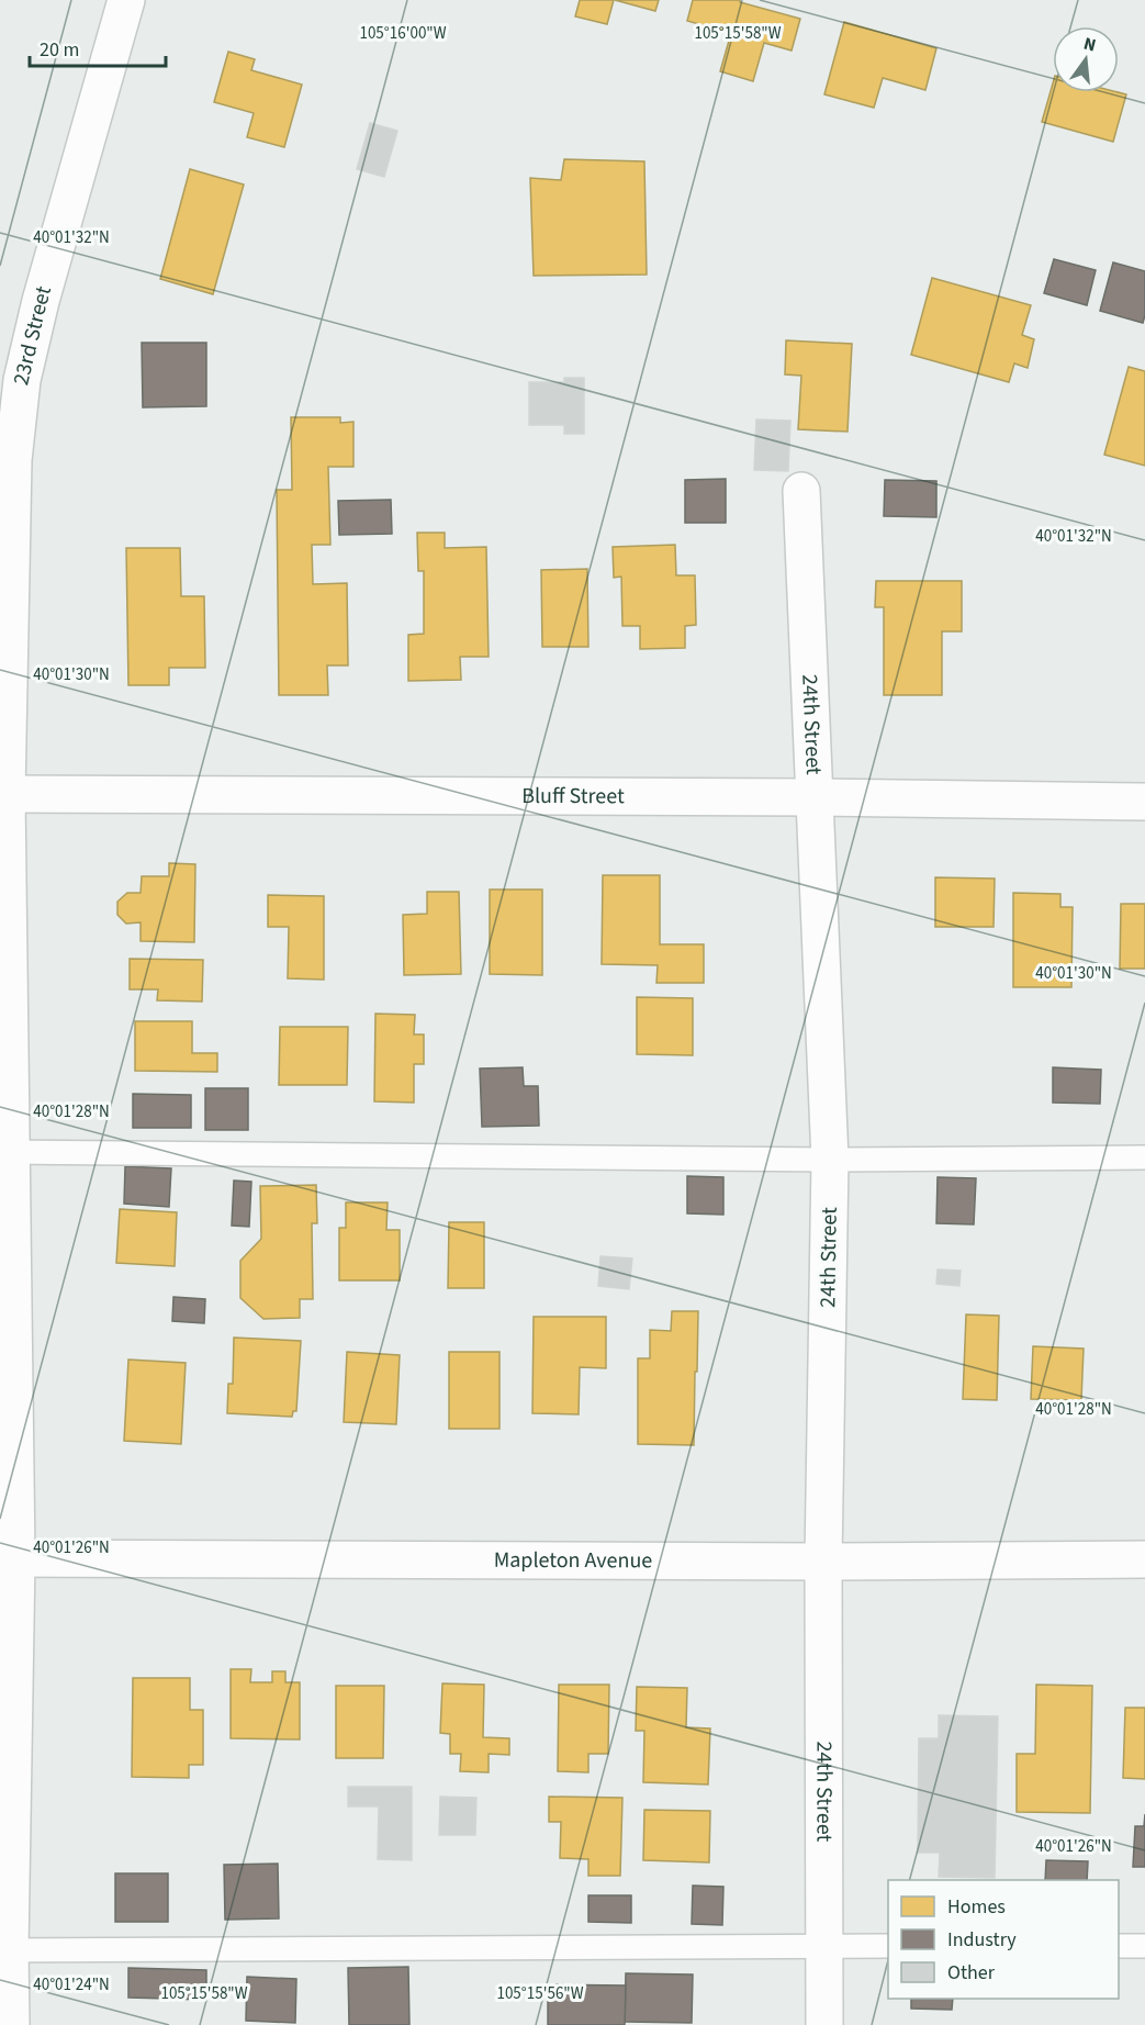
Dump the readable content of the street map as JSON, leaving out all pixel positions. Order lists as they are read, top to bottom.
{
  "streets": {
    "street": [
      "23rd Street",
      "24th Street",
      "Bluff Street",
      "Mapleton Avenue"
    ]
  },
  "crossings": [
    ["23rd Street", "Bluff Street"],
    ["23rd Street", "Mapleton Avenue"],
    ["24th Street", "Bluff Street"],
    ["24th Street", "Mapleton Avenue"]
  ],
  "legend": ["Homes", "Industry", "Other"],
  "scale_bar": "20 m",
  "north": "top",
  "coordinates": [
    "105°16'00\"W",
    "105°15'58\"W",
    "40°01'32\"N",
    "40°01'30\"N",
    "40°01'28\"N",
    "40°01'26\"N",
    "40°01'24\"N",
    "105°15'56\"W"
  ]
}
